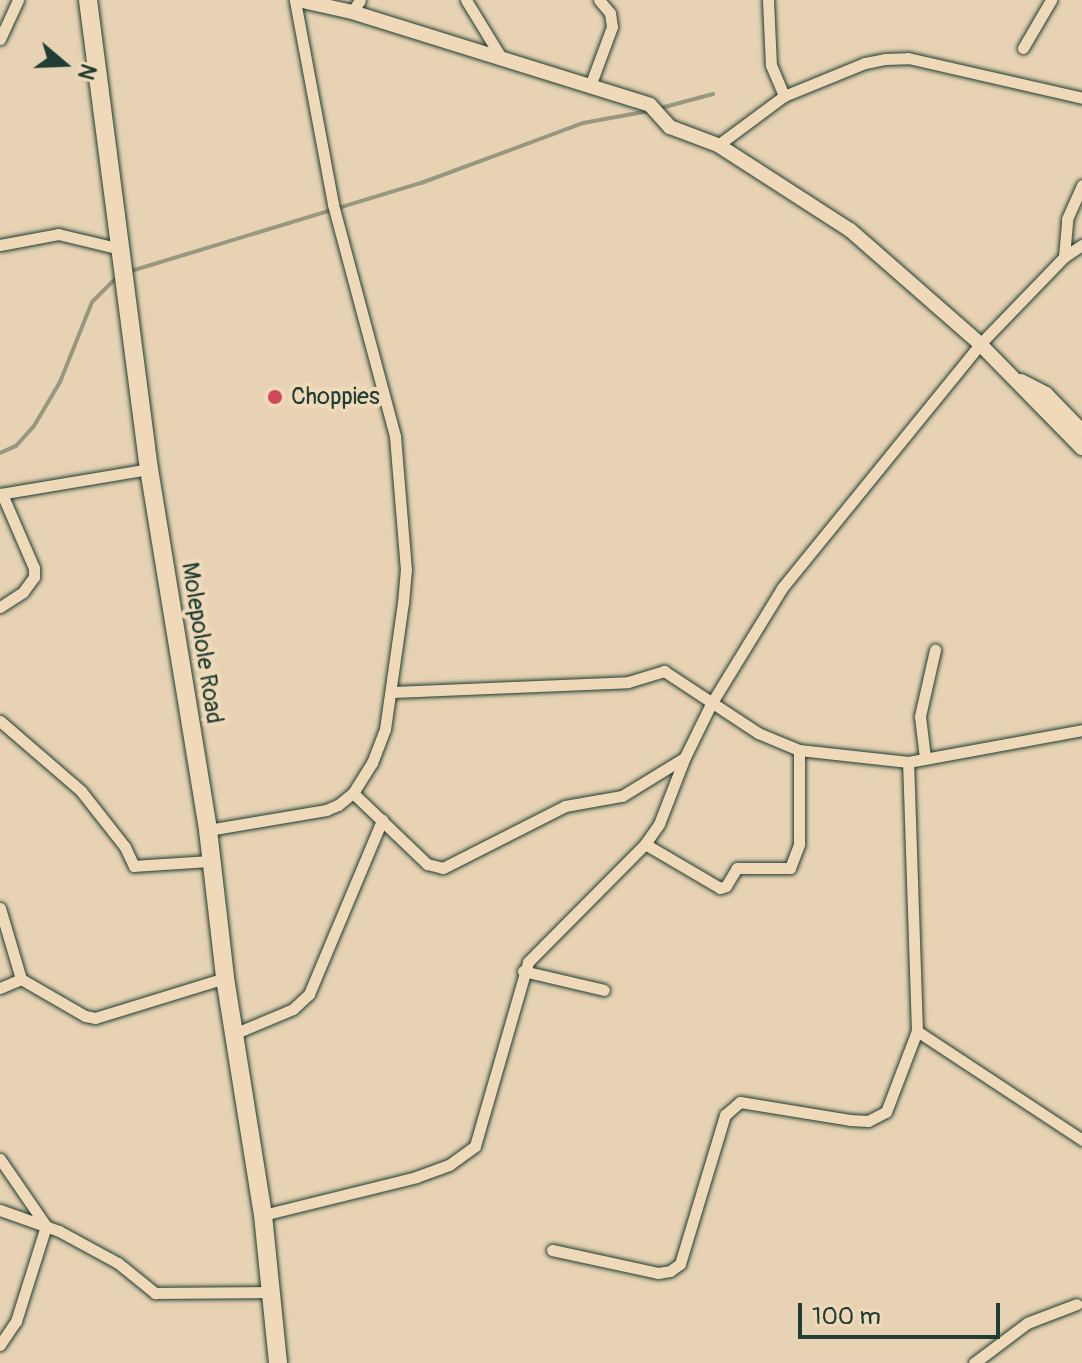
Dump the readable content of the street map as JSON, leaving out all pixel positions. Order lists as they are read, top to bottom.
{
  "streets": {
    "main road": ["Molepolole Road"]
  },
  "places": ["Choppies"],
  "scale_bar": "100 m",
  "north": "right"
}
